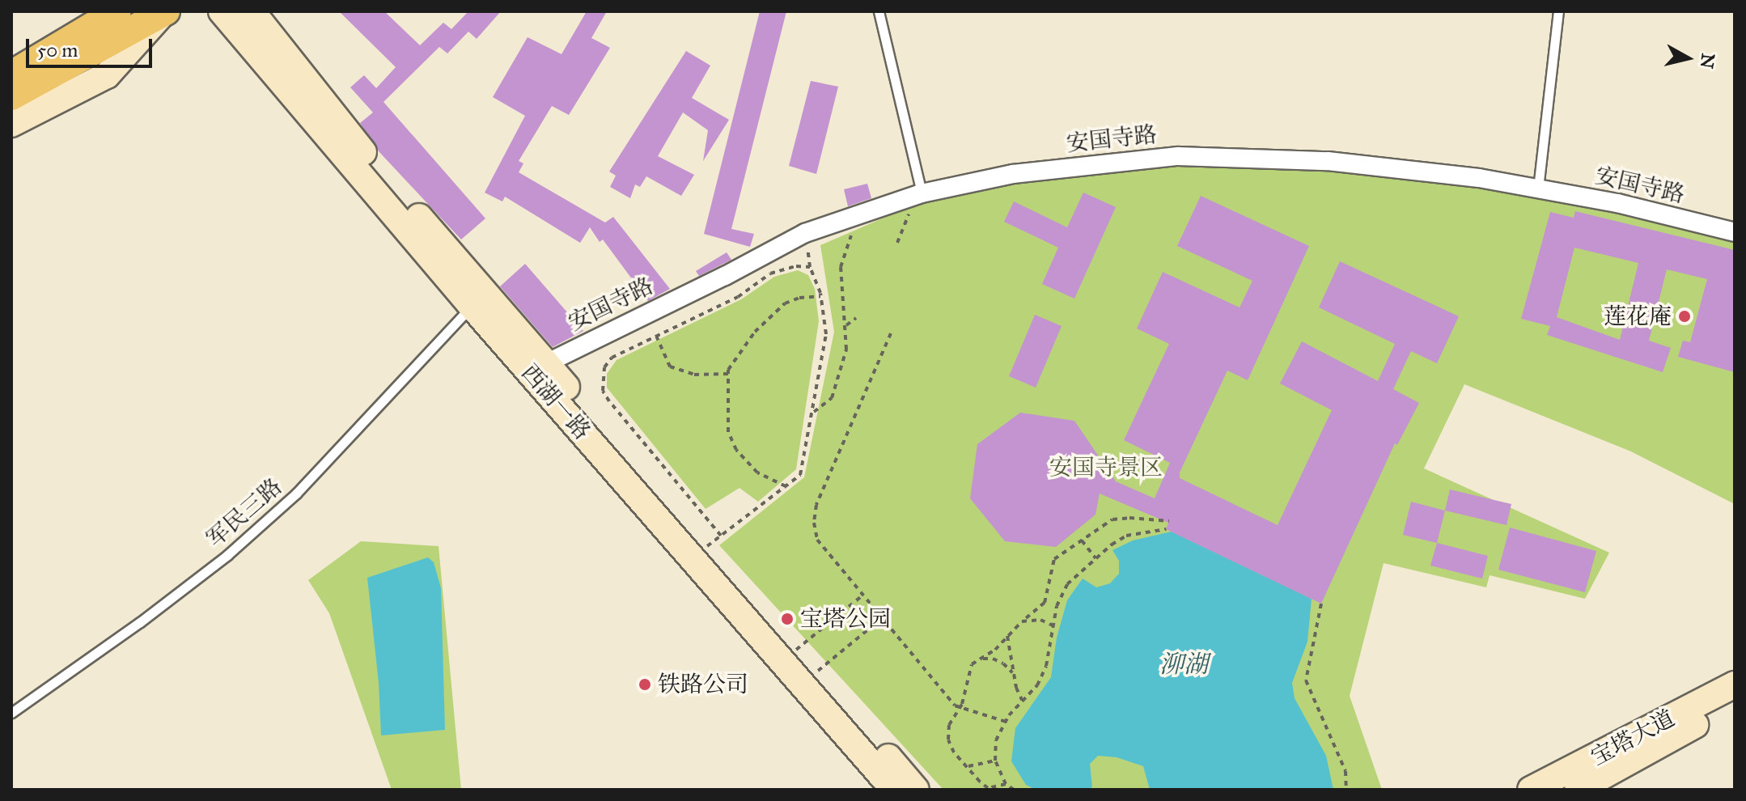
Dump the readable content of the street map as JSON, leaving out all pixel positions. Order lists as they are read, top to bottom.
{
  "streets": {
    "main road": ["西湖一路", "宝塔大道"],
    "street": ["安国寺路"],
    "lane": ["军民三路"]
  },
  "crossings": [
    ["安国寺路", "西湖一路"],
    ["西湖一路", "军民三路"]
  ],
  "water": ["泖湖"],
  "parks": ["安国寺景区"],
  "places": ["莲花庵", "宝塔公园", "铁路公司"],
  "scale_bar": "50 m",
  "north": "right"
}
